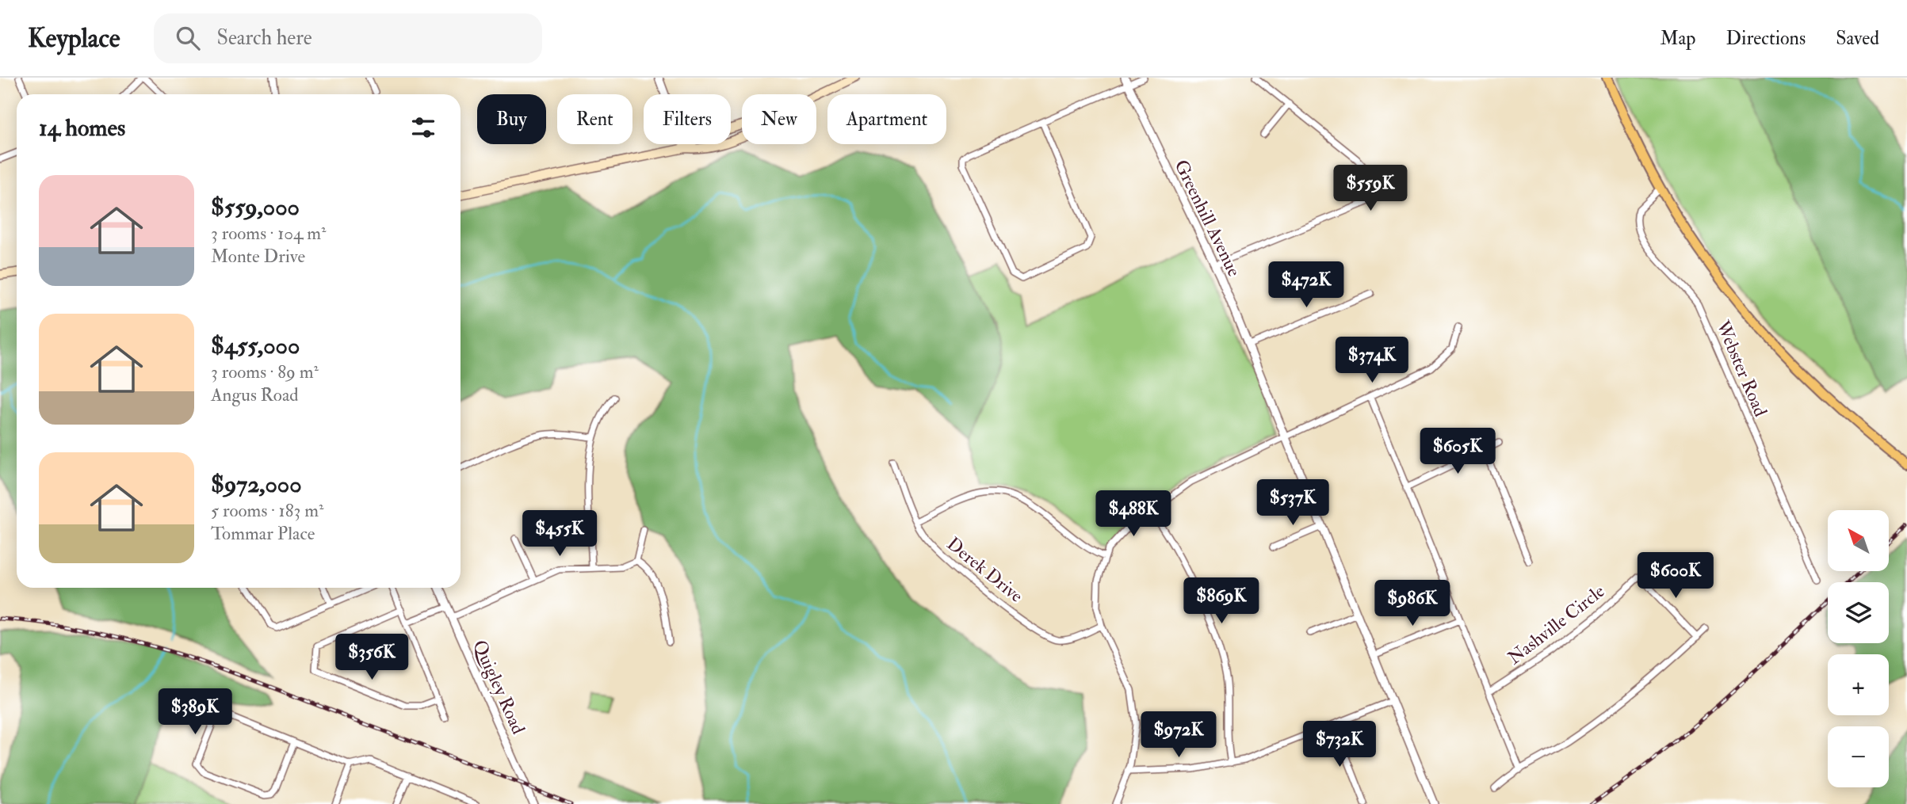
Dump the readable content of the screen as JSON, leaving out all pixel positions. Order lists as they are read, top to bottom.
{
  "streets": {
    "street": [
      "Greenhill Avenue",
      "Webster Road",
      "Derek Drive",
      "Nashville Circle",
      "Quigley Road"
    ]
  },
  "north": "top left",
  "page": {
    "header": "Keyplace",
    "search": "Search here",
    "nav": ["Map", "Directions", "Saved"],
    "chip": [
      "Buy",
      "Rent",
      "Filters",
      "New",
      "Apartment"
    ],
    "heading": "14 homes",
    "list": [
      {
        "name": "$559,000",
        "note": "3 rooms · 104 m² · Monte Drive"
      },
      {
        "name": "$455,000",
        "note": "3 rooms · 89 m² · Angus Road"
      },
      {
        "name": "$972,000",
        "note": "5 rooms · 183 m² · Tommar Place"
      }
    ],
    "price": [
      "$559K",
      "$472K",
      "$374K",
      "$605K",
      "$537K",
      "$488K",
      "$455K",
      "$600K",
      "$869K",
      "$986K",
      "$356K",
      "$389K",
      "$972K",
      "$732K"
    ],
    "map_buttons": ["+", "−"]
  }
}
